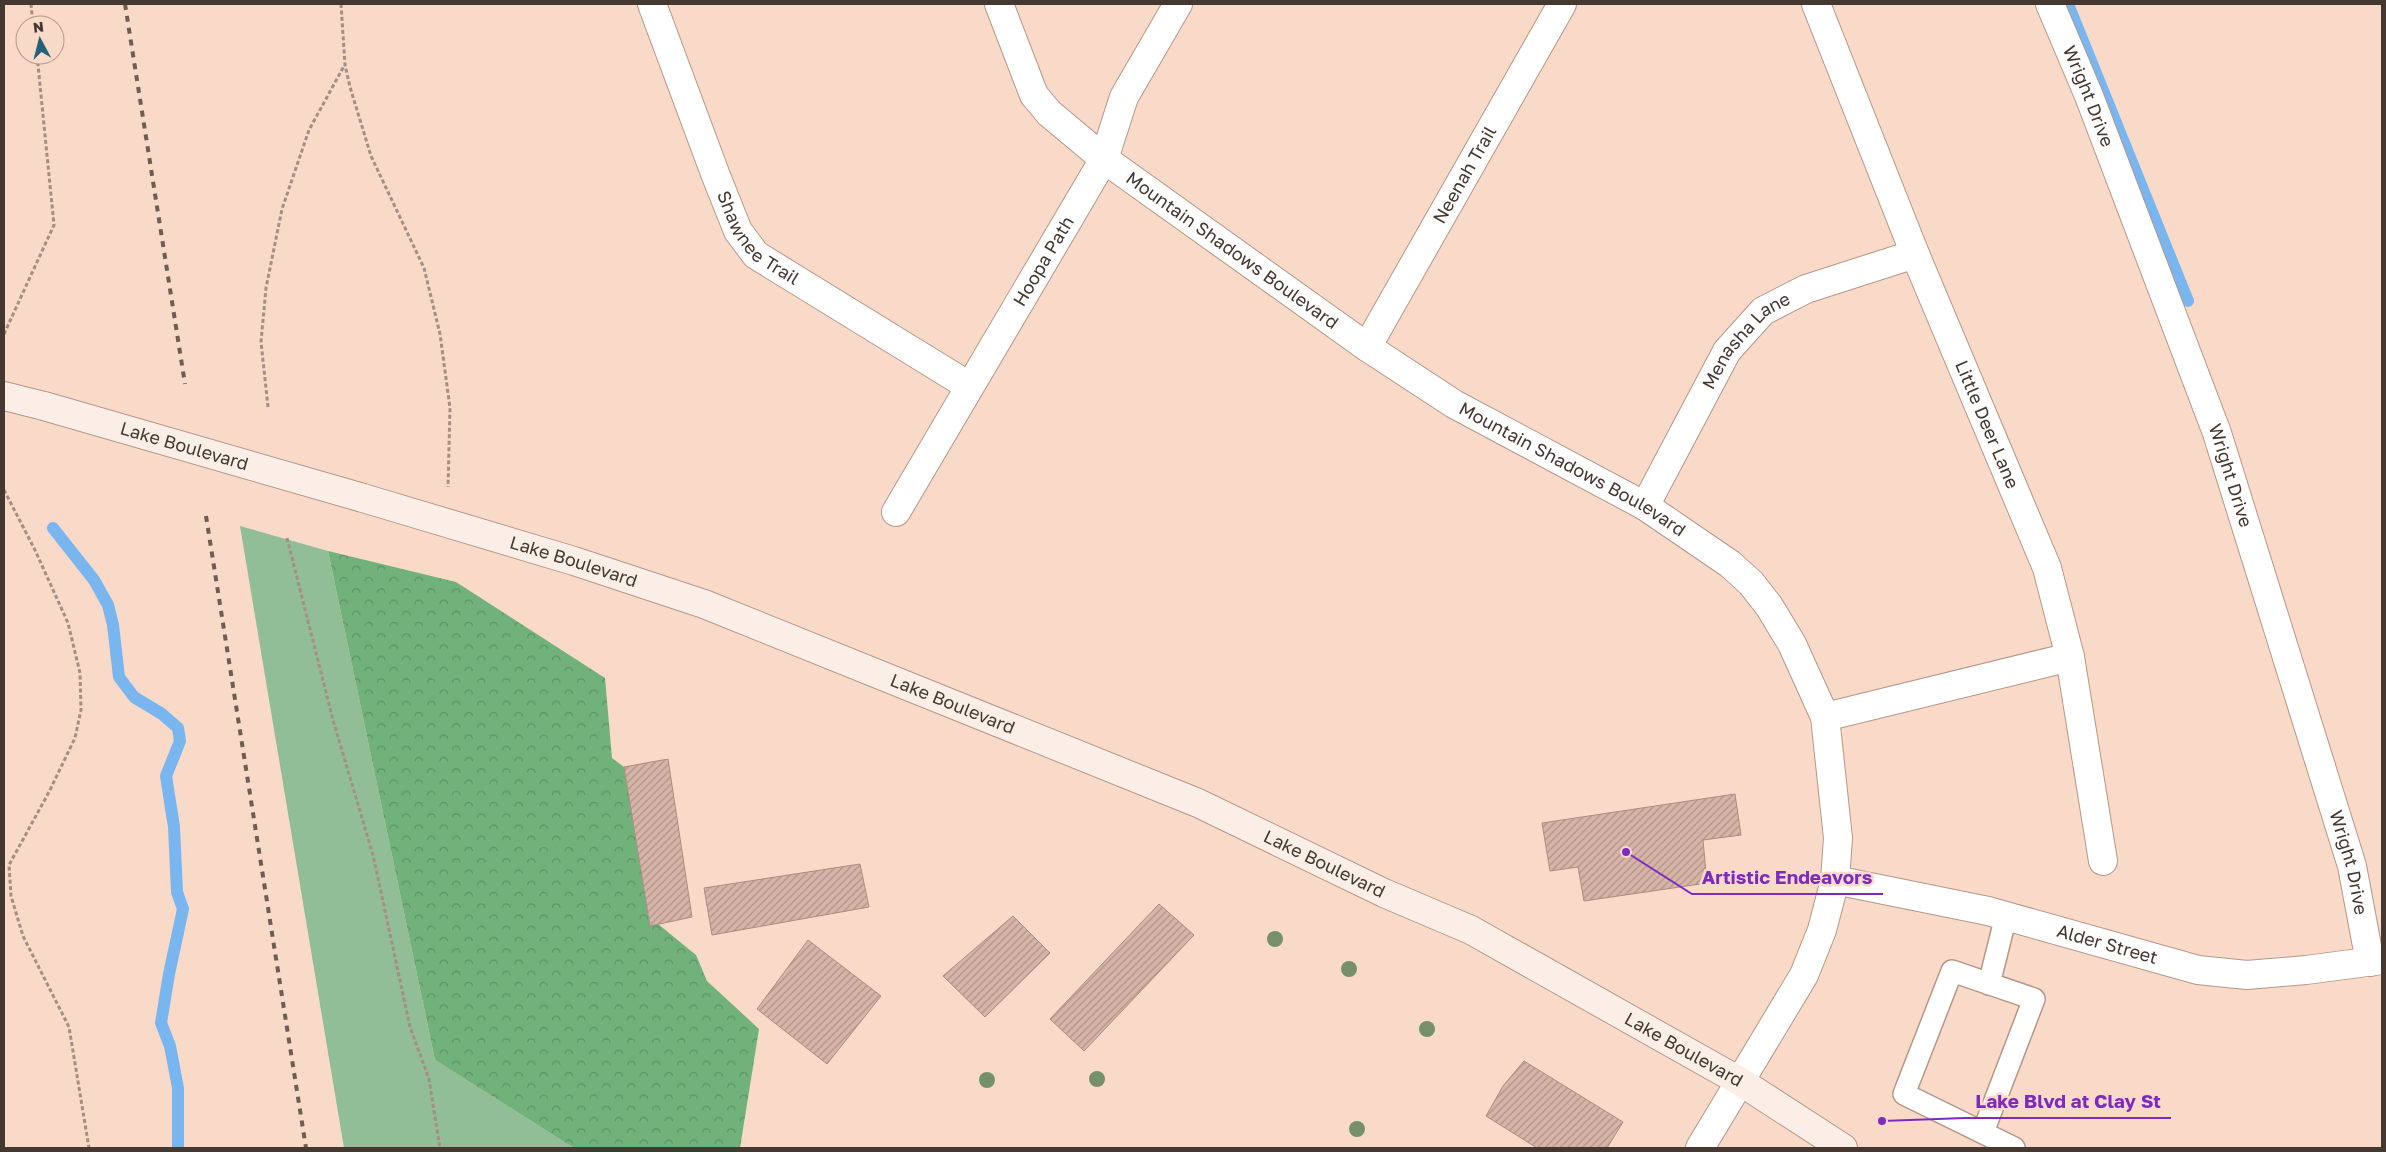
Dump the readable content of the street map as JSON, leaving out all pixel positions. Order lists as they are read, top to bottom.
{
  "streets": {
    "main road": ["Lake Boulevard"],
    "street": [
      "Wright Drive",
      "Neenah Trail",
      "Shawnee Trail",
      "Mountain Shadows Boulevard",
      "Hoopa Path",
      "Menasha Lane",
      "Little Deer Lane",
      "Alder Street"
    ]
  },
  "crossings": [
    ["Wright Drive", "Alder Street"],
    ["Neenah Trail", "Mountain Shadows Boulevard"],
    ["Shawnee Trail", "Hoopa Path"],
    ["Mountain Shadows Boulevard", "Hoopa Path"],
    ["Mountain Shadows Boulevard", "Menasha Lane"],
    ["Mountain Shadows Boulevard", "Lake Boulevard"],
    ["Mountain Shadows Boulevard", "Alder Street"],
    ["Menasha Lane", "Little Deer Lane"]
  ],
  "places": ["Artistic Endeavors", "Lake Blvd at Clay St"],
  "north": "top"
}
